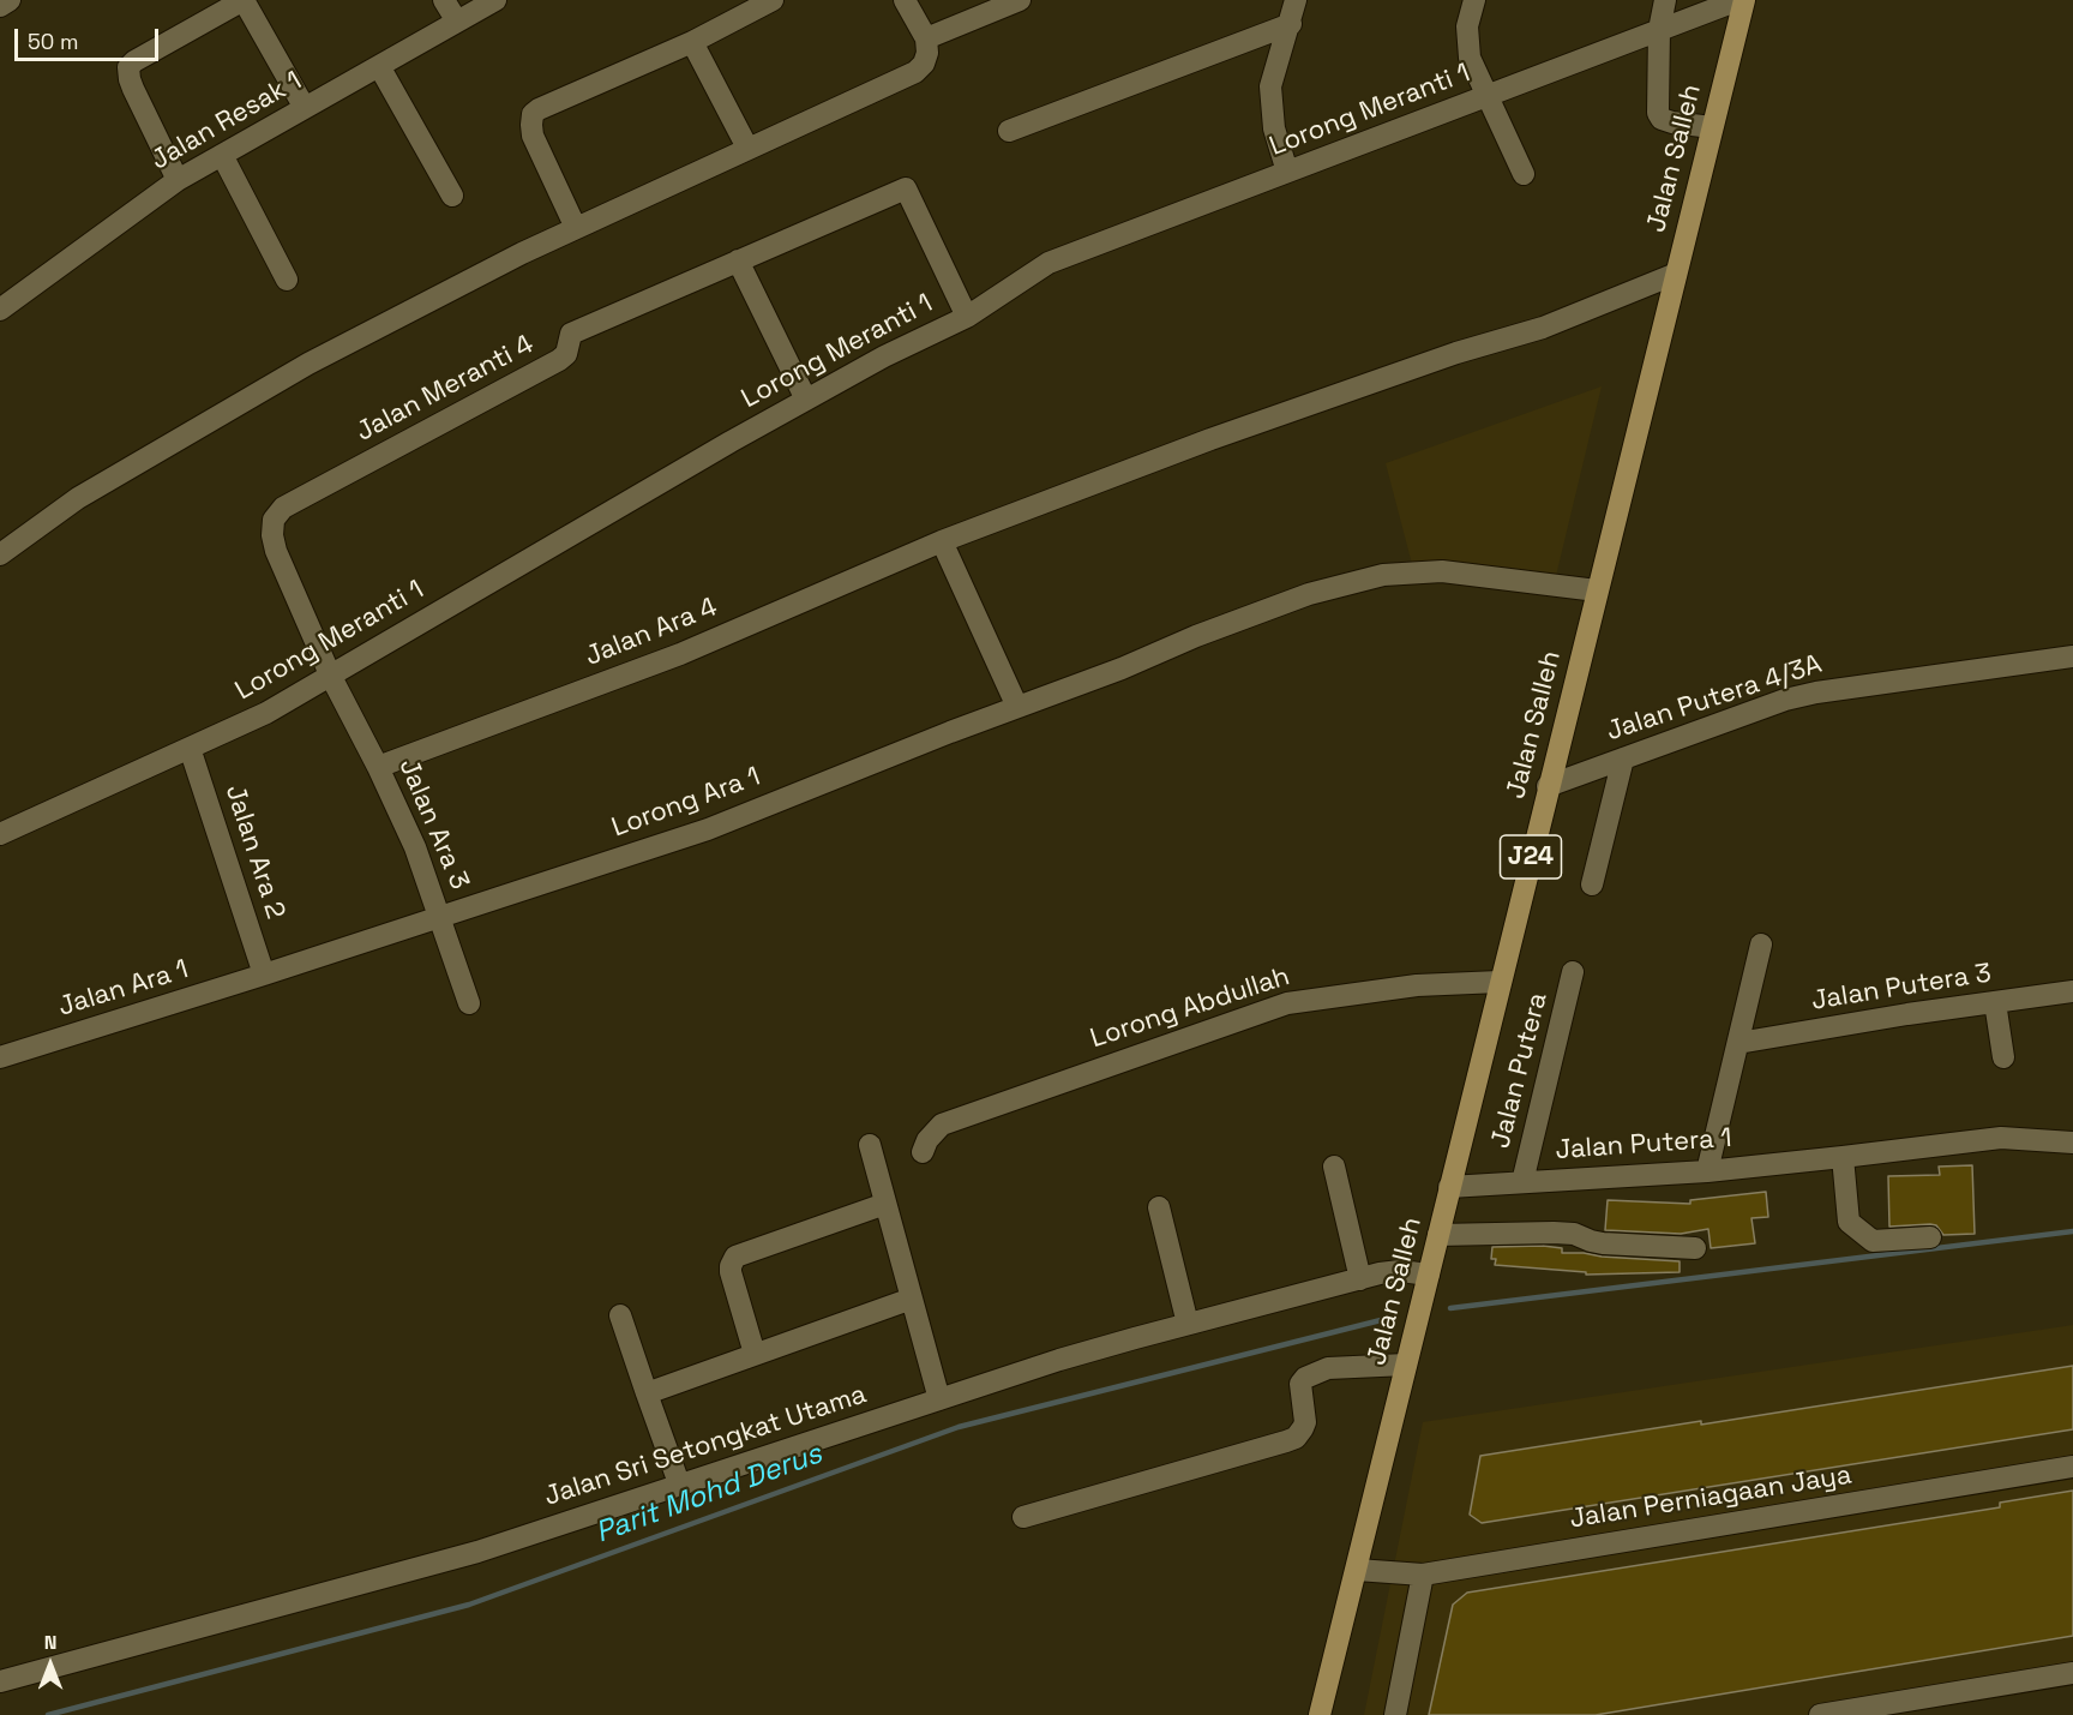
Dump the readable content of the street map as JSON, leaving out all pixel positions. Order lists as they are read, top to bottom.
{
  "streets": {
    "main road": ["Jalan Salleh", "J24"],
    "street": [
      "Lorong Meranti 1",
      "Jalan Resak 1",
      "Jalan Meranti 4",
      "Jalan Ara 4",
      "Jalan Putera 4/3A",
      "Lorong Ara 1",
      "Jalan Ara 3",
      "Jalan Ara 2",
      "Jalan Putera 3",
      "Jalan Ara 1",
      "Lorong Abdullah",
      "Jalan Putera",
      "Jalan Putera 1",
      "Jalan Sri Setongkat Utama",
      "Jalan Perniagaan Jaya"
    ]
  },
  "crossings": [
    ["Lorong Meranti 1", "Jalan Meranti 4"],
    ["Lorong Meranti 1", "Jalan Ara 3"],
    ["Lorong Meranti 1", "Jalan Ara 2"],
    ["Jalan Salleh", "Jalan Ara 4"],
    ["Jalan Salleh", "Jalan Putera 4/3A"],
    ["Jalan Salleh", "Lorong Ara 1"],
    ["Jalan Salleh", "Lorong Abdullah"],
    ["Jalan Salleh", "Jalan Putera 1"],
    ["Jalan Salleh", "Jalan Sri Setongkat Utama"],
    ["Jalan Salleh", "Jalan Perniagaan Jaya"],
    ["Jalan Meranti 4", "Jalan Ara 3"],
    ["Jalan Ara 4", "Jalan Ara 3"],
    ["Lorong Ara 1", "Jalan Ara 3"],
    ["Lorong Ara 1", "Jalan Ara 2"],
    ["Lorong Ara 1", "Jalan Ara 1"],
    ["Jalan Ara 2", "Jalan Ara 1"],
    ["Jalan Putera", "Jalan Putera 1"]
  ],
  "water": ["Parit Mohd Derus"],
  "scale_bar": "50 m",
  "north": "top"
}
